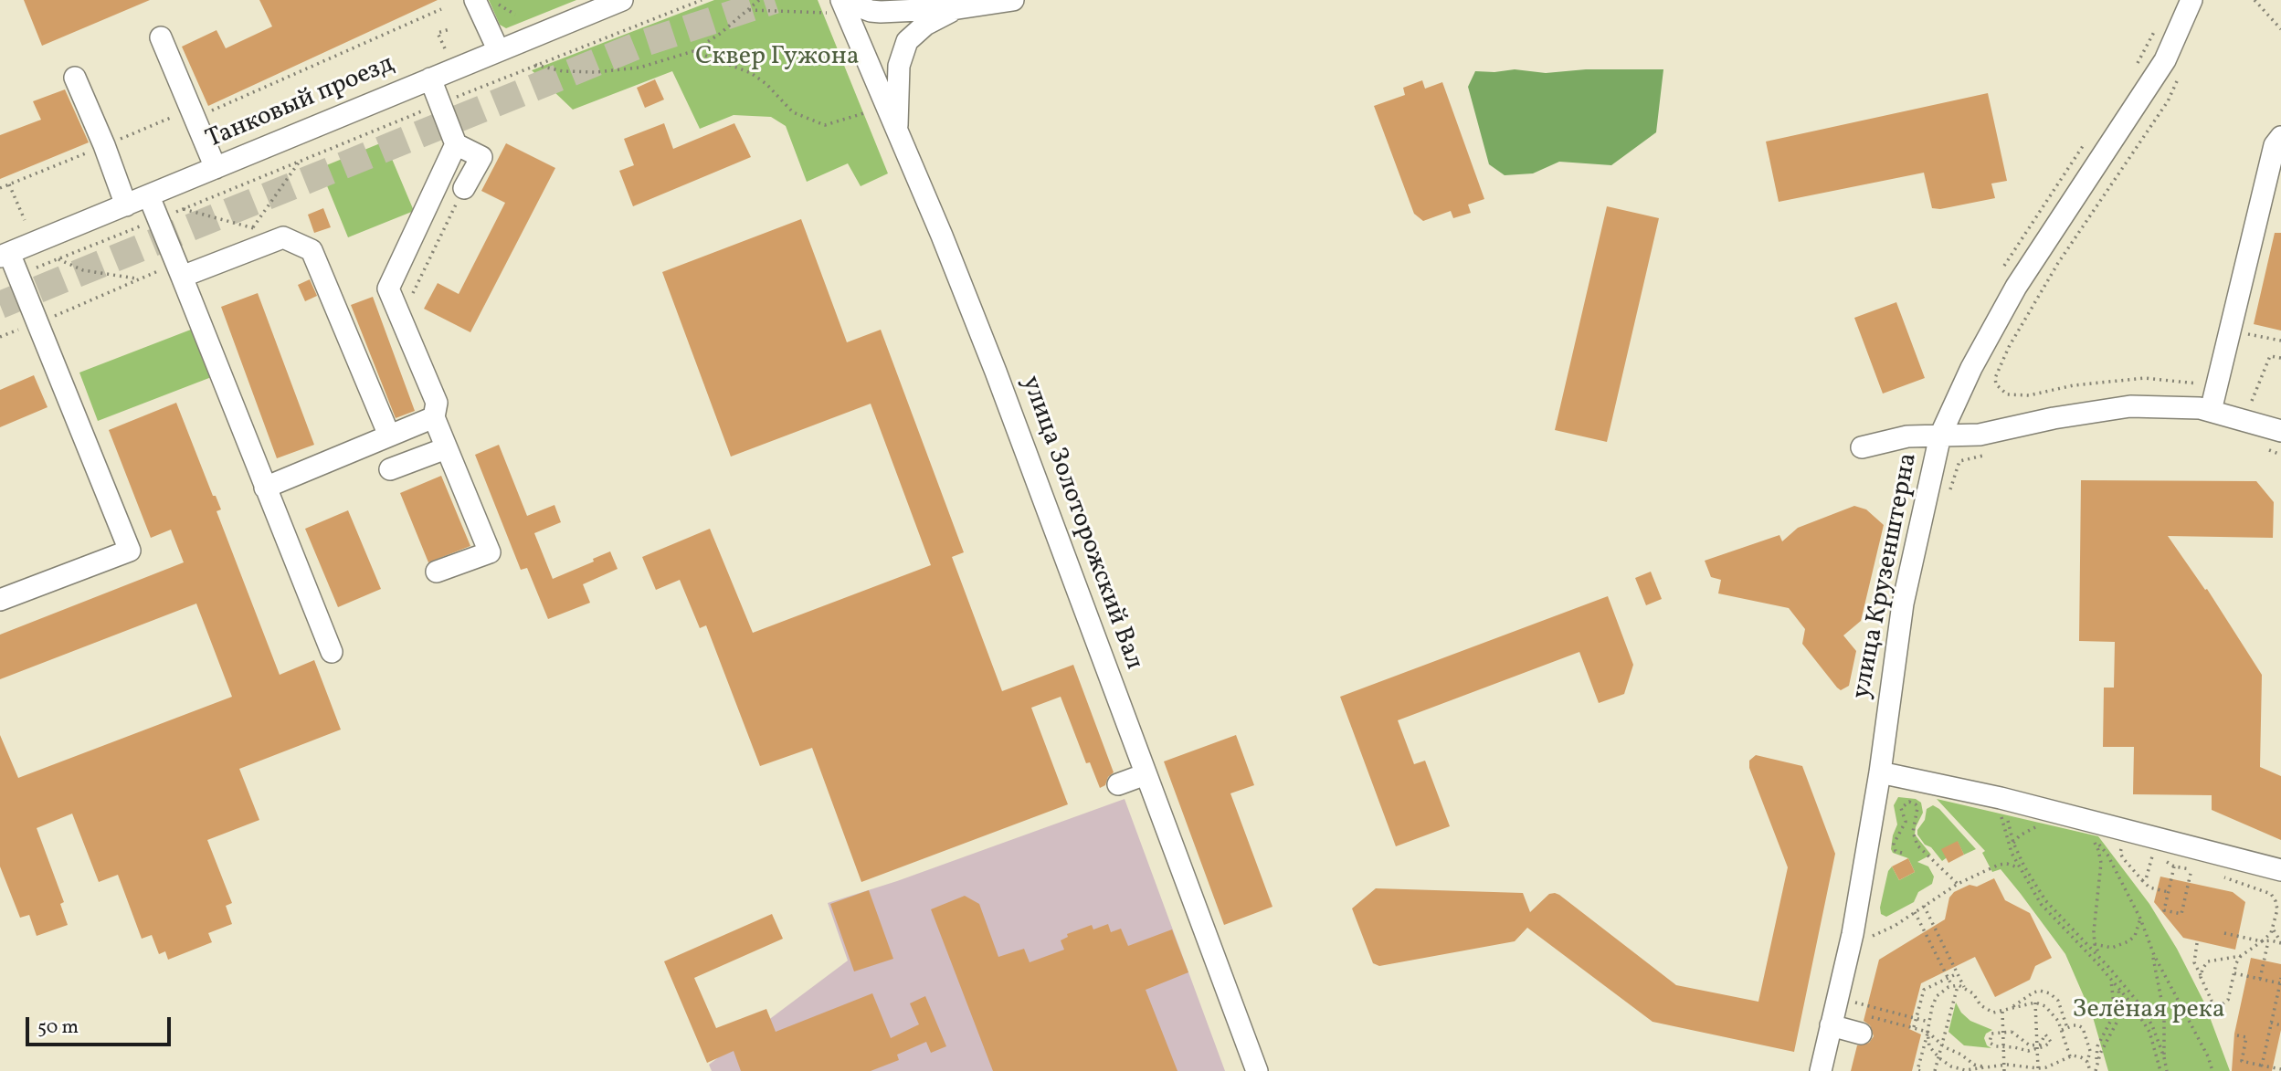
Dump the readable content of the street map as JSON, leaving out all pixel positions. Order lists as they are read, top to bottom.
{
  "streets": {
    "street": ["Танковый проезд", "улица Золоторожский Вал", "улица Крузенштерна"]
  },
  "parks": ["Сквер Гужона", "Зелёная река"],
  "scale_bar": "50 m"
}
